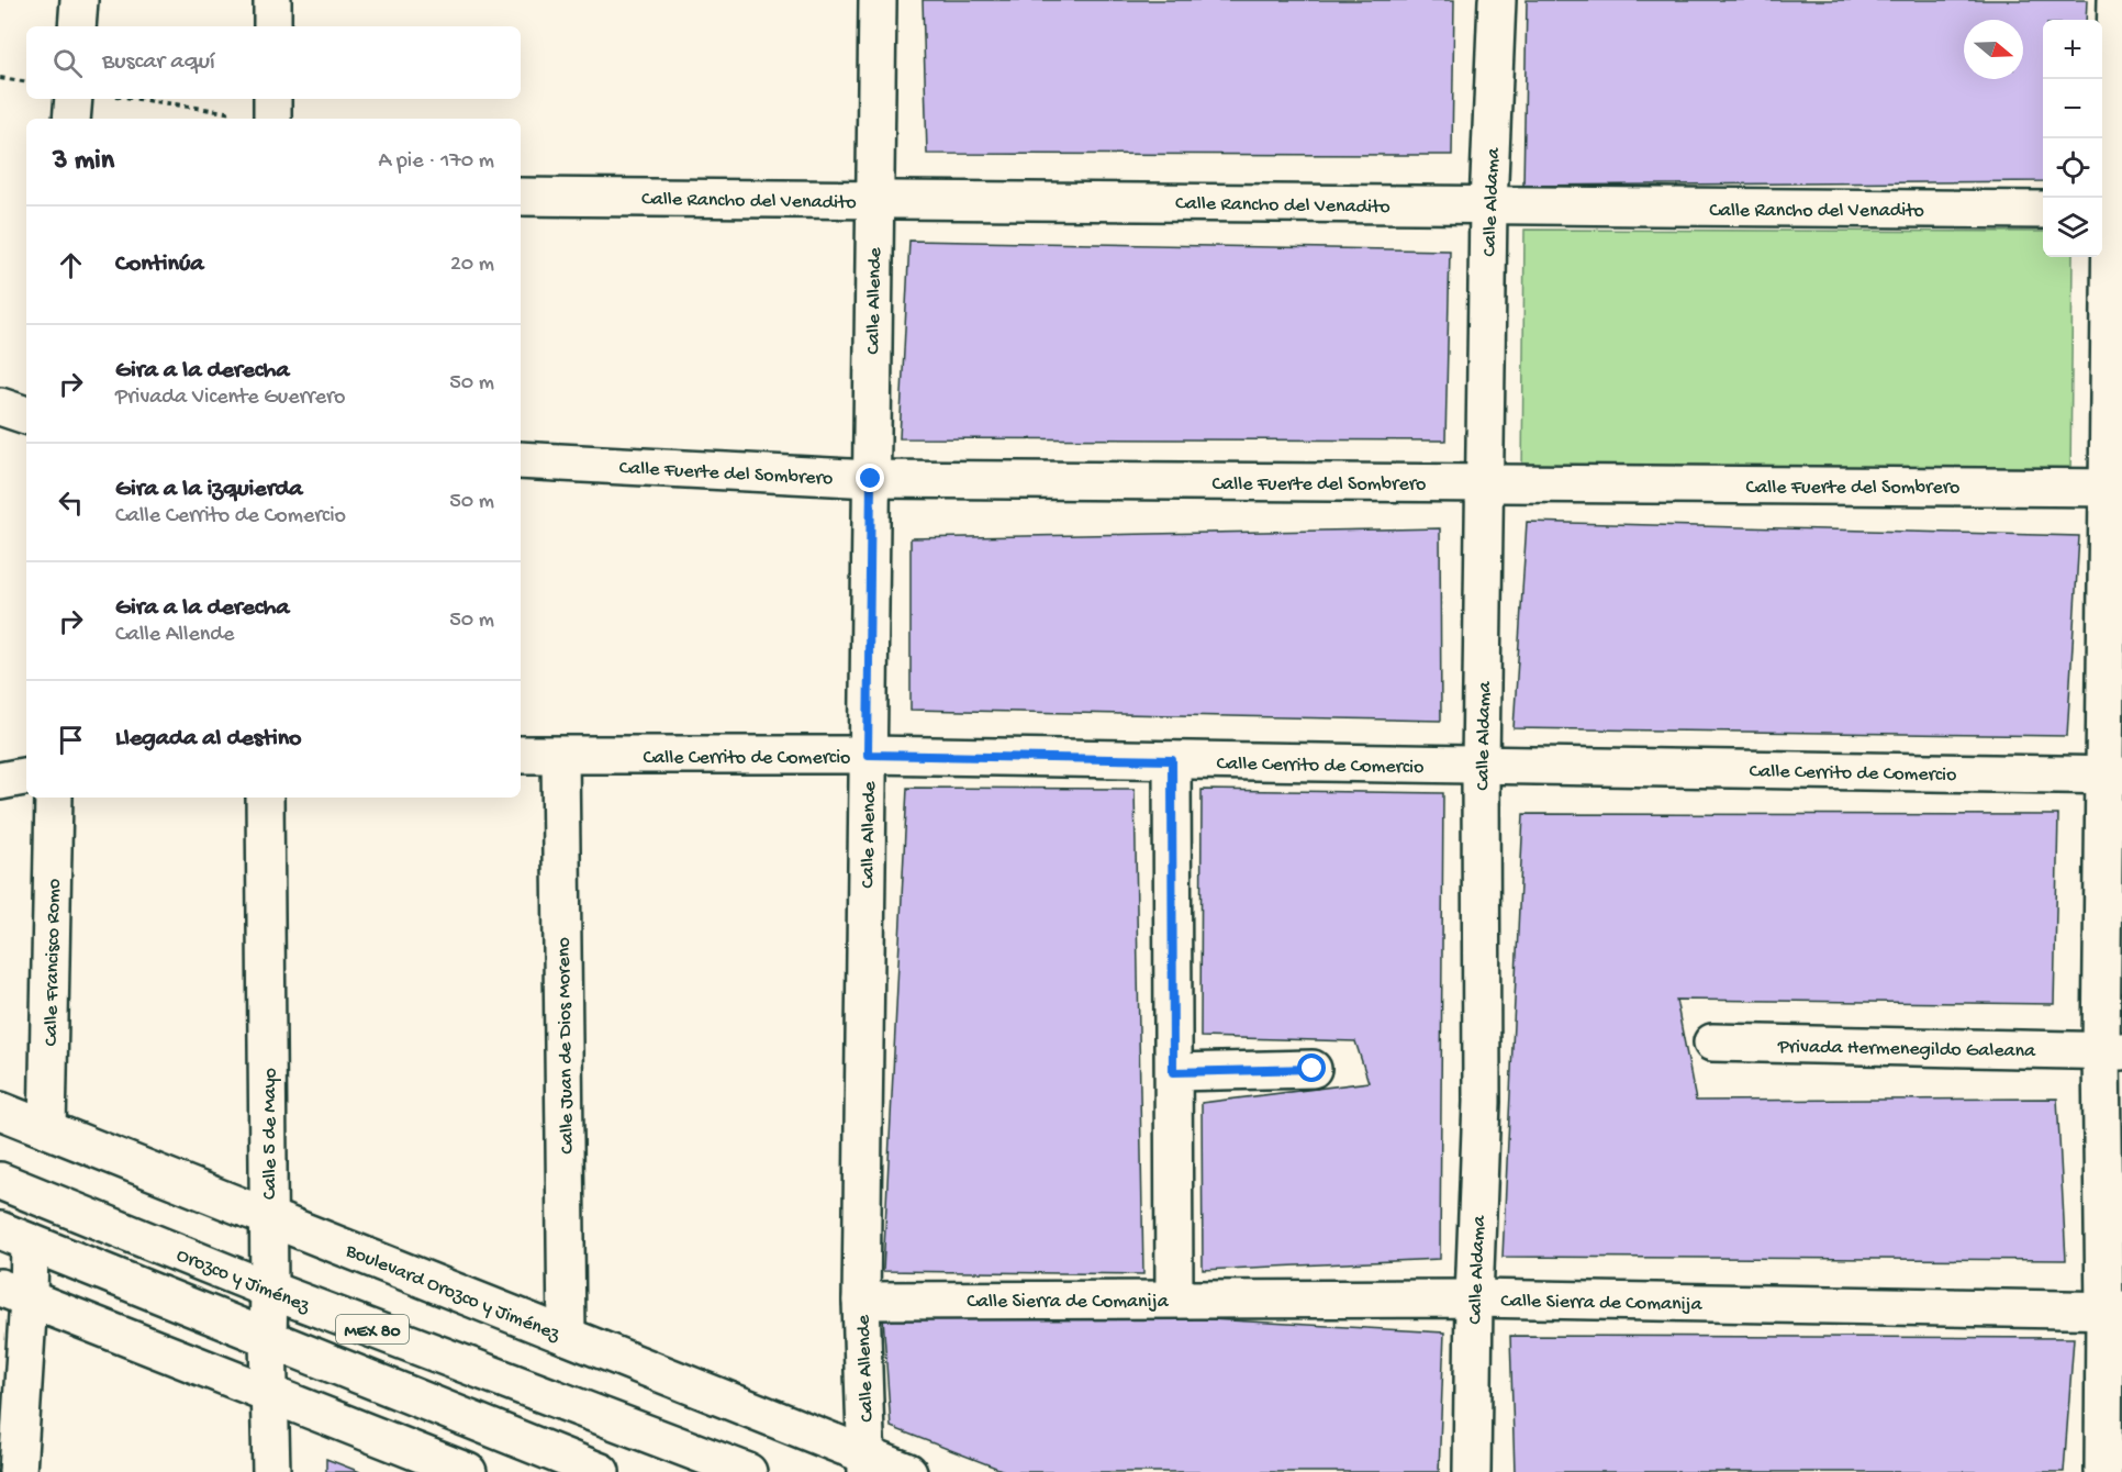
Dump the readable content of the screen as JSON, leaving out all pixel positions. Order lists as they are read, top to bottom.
{
  "streets": {
    "main road": [
      "Calle Rancho del Venadito",
      "Calle Aldama",
      "Calle Allende",
      "Calle Fuerte del Sombrero",
      "Calle Cerrito de Comercio",
      "Calle Francisco Romo",
      "Calle Juan de Dios Moreno",
      "Privada Hermenegildo Galeana",
      "Calle 5 de Mayo",
      "Orozco y Jiménez",
      "Boulevard Orozco y Jiménez",
      "Calle Sierra de Comanija",
      "MEX 80"
    ]
  },
  "crossings": [
    ["Calle Rancho del Venadito", "Calle Aldama"],
    ["Calle Rancho del Venadito", "Calle Allende"],
    ["Calle Aldama", "Calle Fuerte del Sombrero"],
    ["Calle Aldama", "Calle Cerrito de Comercio"],
    ["Calle Aldama", "Calle Sierra de Comanija"],
    ["Calle Allende", "Calle Fuerte del Sombrero"],
    ["Calle Allende", "Calle Cerrito de Comercio"],
    ["Calle Allende", "Boulevard Orozco y Jiménez"],
    ["Calle Allende", "Calle Sierra de Comanija"],
    ["Calle Cerrito de Comercio", "Calle Juan de Dios Moreno"],
    ["Calle Francisco Romo", "Boulevard Orozco y Jiménez"],
    ["Calle Juan de Dios Moreno", "Boulevard Orozco y Jiménez"],
    ["Calle 5 de Mayo", "Orozco y Jiménez"],
    ["Calle 5 de Mayo", "Boulevard Orozco y Jiménez"],
    ["Calle 5 de Mayo", "MEX 80"]
  ],
  "north": "right",
  "page": {
    "map_buttons": ["+", "−"],
    "search": "Buscar aquí",
    "heading": ["3 min", "A pie · 170 m"],
    "list": [
      ["Continúa", "20 m"],
      ["Gira a la derecha", "Privada Vicente Guerrero", "50 m"],
      ["Gira a la izquierda", "Calle Cerrito de Comercio", "50 m"],
      ["Gira a la derecha", "Calle Allende", "50 m"],
      "Llegada al destino"
    ]
  }
}
